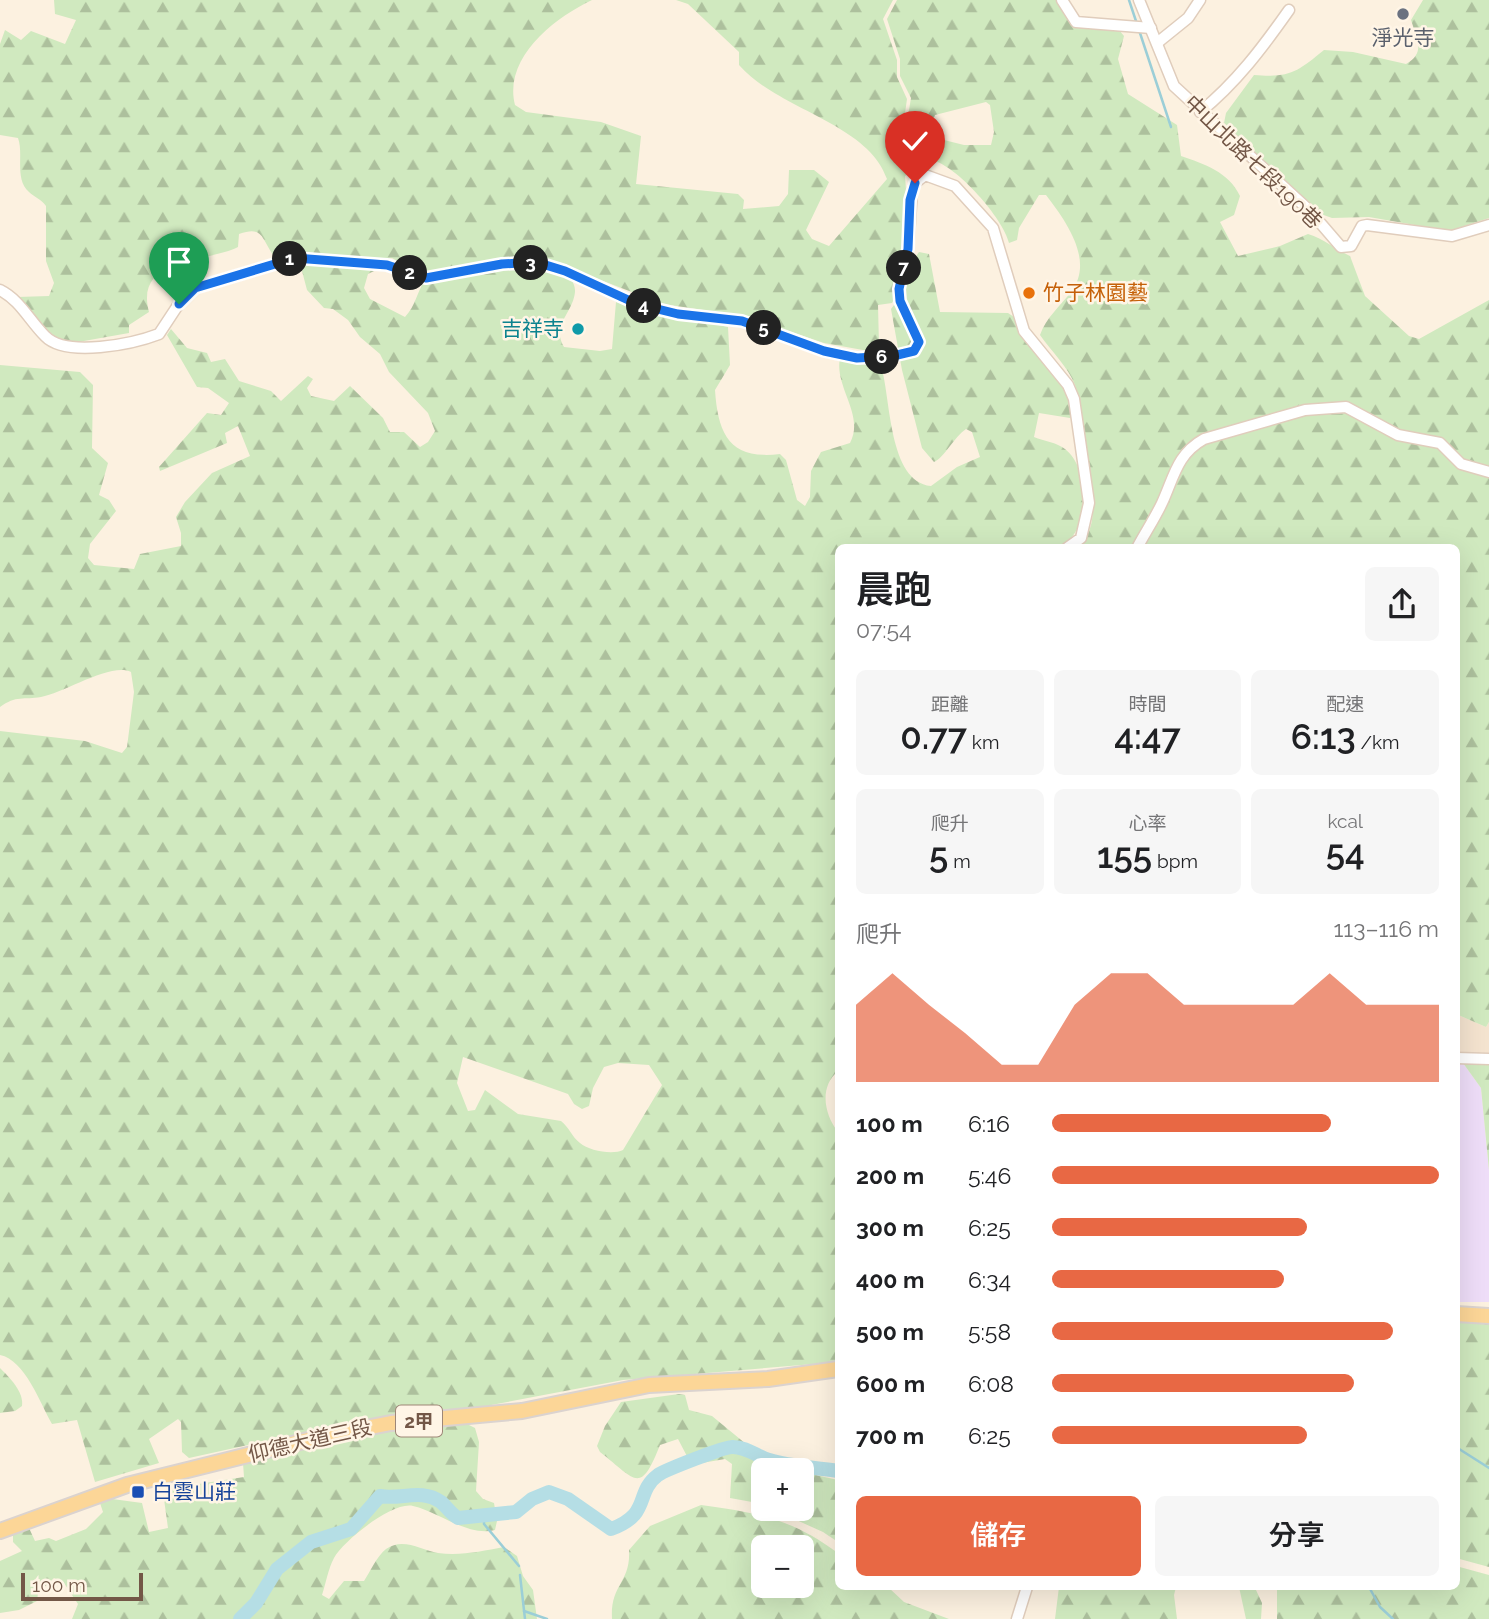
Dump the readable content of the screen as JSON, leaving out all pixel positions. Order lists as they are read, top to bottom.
{
  "streets": {
    "main road": ["2甲", "仰德大道三段"],
    "street": ["中山北路七段190巷"]
  },
  "places": {
    "other": ["淨光寺", "竹子林園藝", "吉祥寺"],
    "transit": ["白雲山莊"]
  },
  "scale_bar": "100 m",
  "page": {
    "pins": [
      "1",
      "3",
      "7",
      "2",
      "4",
      "5",
      "6"
    ],
    "heading": ["晨跑", "07:54"],
    "stats": [
      ["距離", "0.77 km"],
      ["時間", "4:47"],
      ["配速", "6:13 /km"],
      ["爬升", "5 m"],
      ["心率", "155 bpm"],
      ["kcal", "54"]
    ],
    "chart": ["爬升", "113–116 m"],
    "list": [
      {
        "name": "100 m",
        "note": "6:16"
      },
      {
        "name": "200 m",
        "note": "5:46"
      },
      {
        "name": "300 m",
        "note": "6:25"
      },
      {
        "name": "400 m",
        "note": "6:34"
      },
      {
        "name": "500 m",
        "note": "5:58"
      },
      {
        "name": "600 m",
        "note": "6:08"
      },
      {
        "name": "700 m",
        "note": "6:25"
      }
    ],
    "map_buttons": ["+", "−"],
    "buttons": ["儲存", "分享"],
    "scale": "100 m"
  }
}
